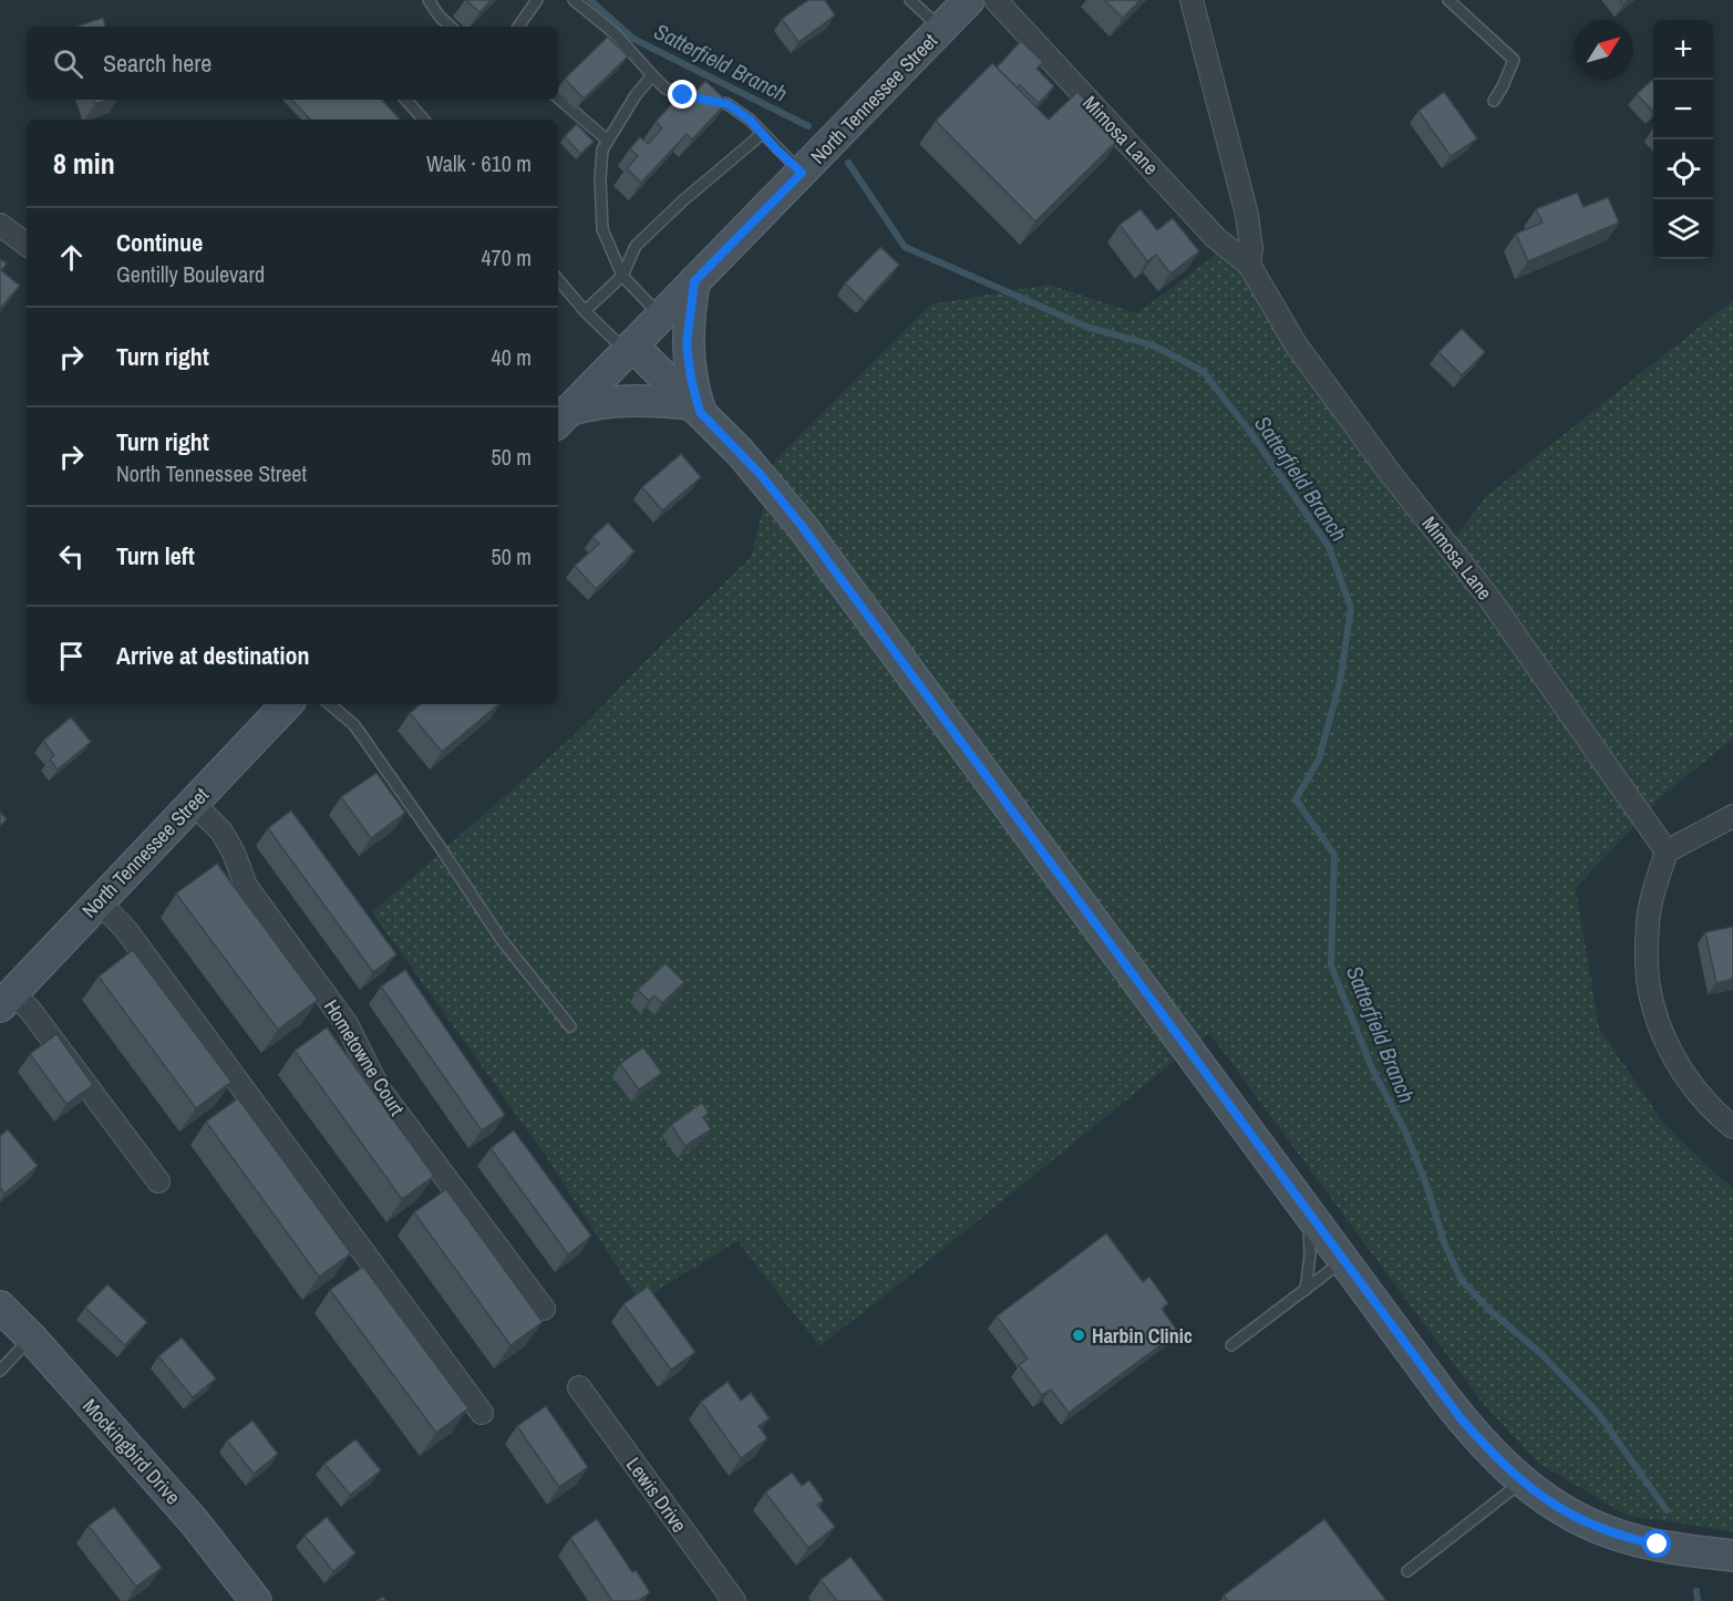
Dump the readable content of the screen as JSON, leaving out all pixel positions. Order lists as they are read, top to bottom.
{
  "streets": {
    "street": [
      "North Tennessee Street",
      "Mimosa Lane",
      "Hometowne Court",
      "Mockingbird Drive",
      "Lewis Drive"
    ]
  },
  "crossings": [
    ["North Tennessee Street", "Hometowne Court"]
  ],
  "water": ["Satterfield Branch"],
  "places": ["Harbin Clinic"],
  "north": "top right",
  "page": {
    "map_buttons": ["+", "−"],
    "search": "Search here",
    "heading": ["8 min", "Walk · 610 m"],
    "list": [
      ["Continue", "Gentilly Boulevard", "470 m"],
      ["Turn right", "40 m"],
      ["Turn right", "North Tennessee Street", "50 m"],
      ["Turn left", "50 m"],
      "Arrive at destination"
    ]
  }
}
